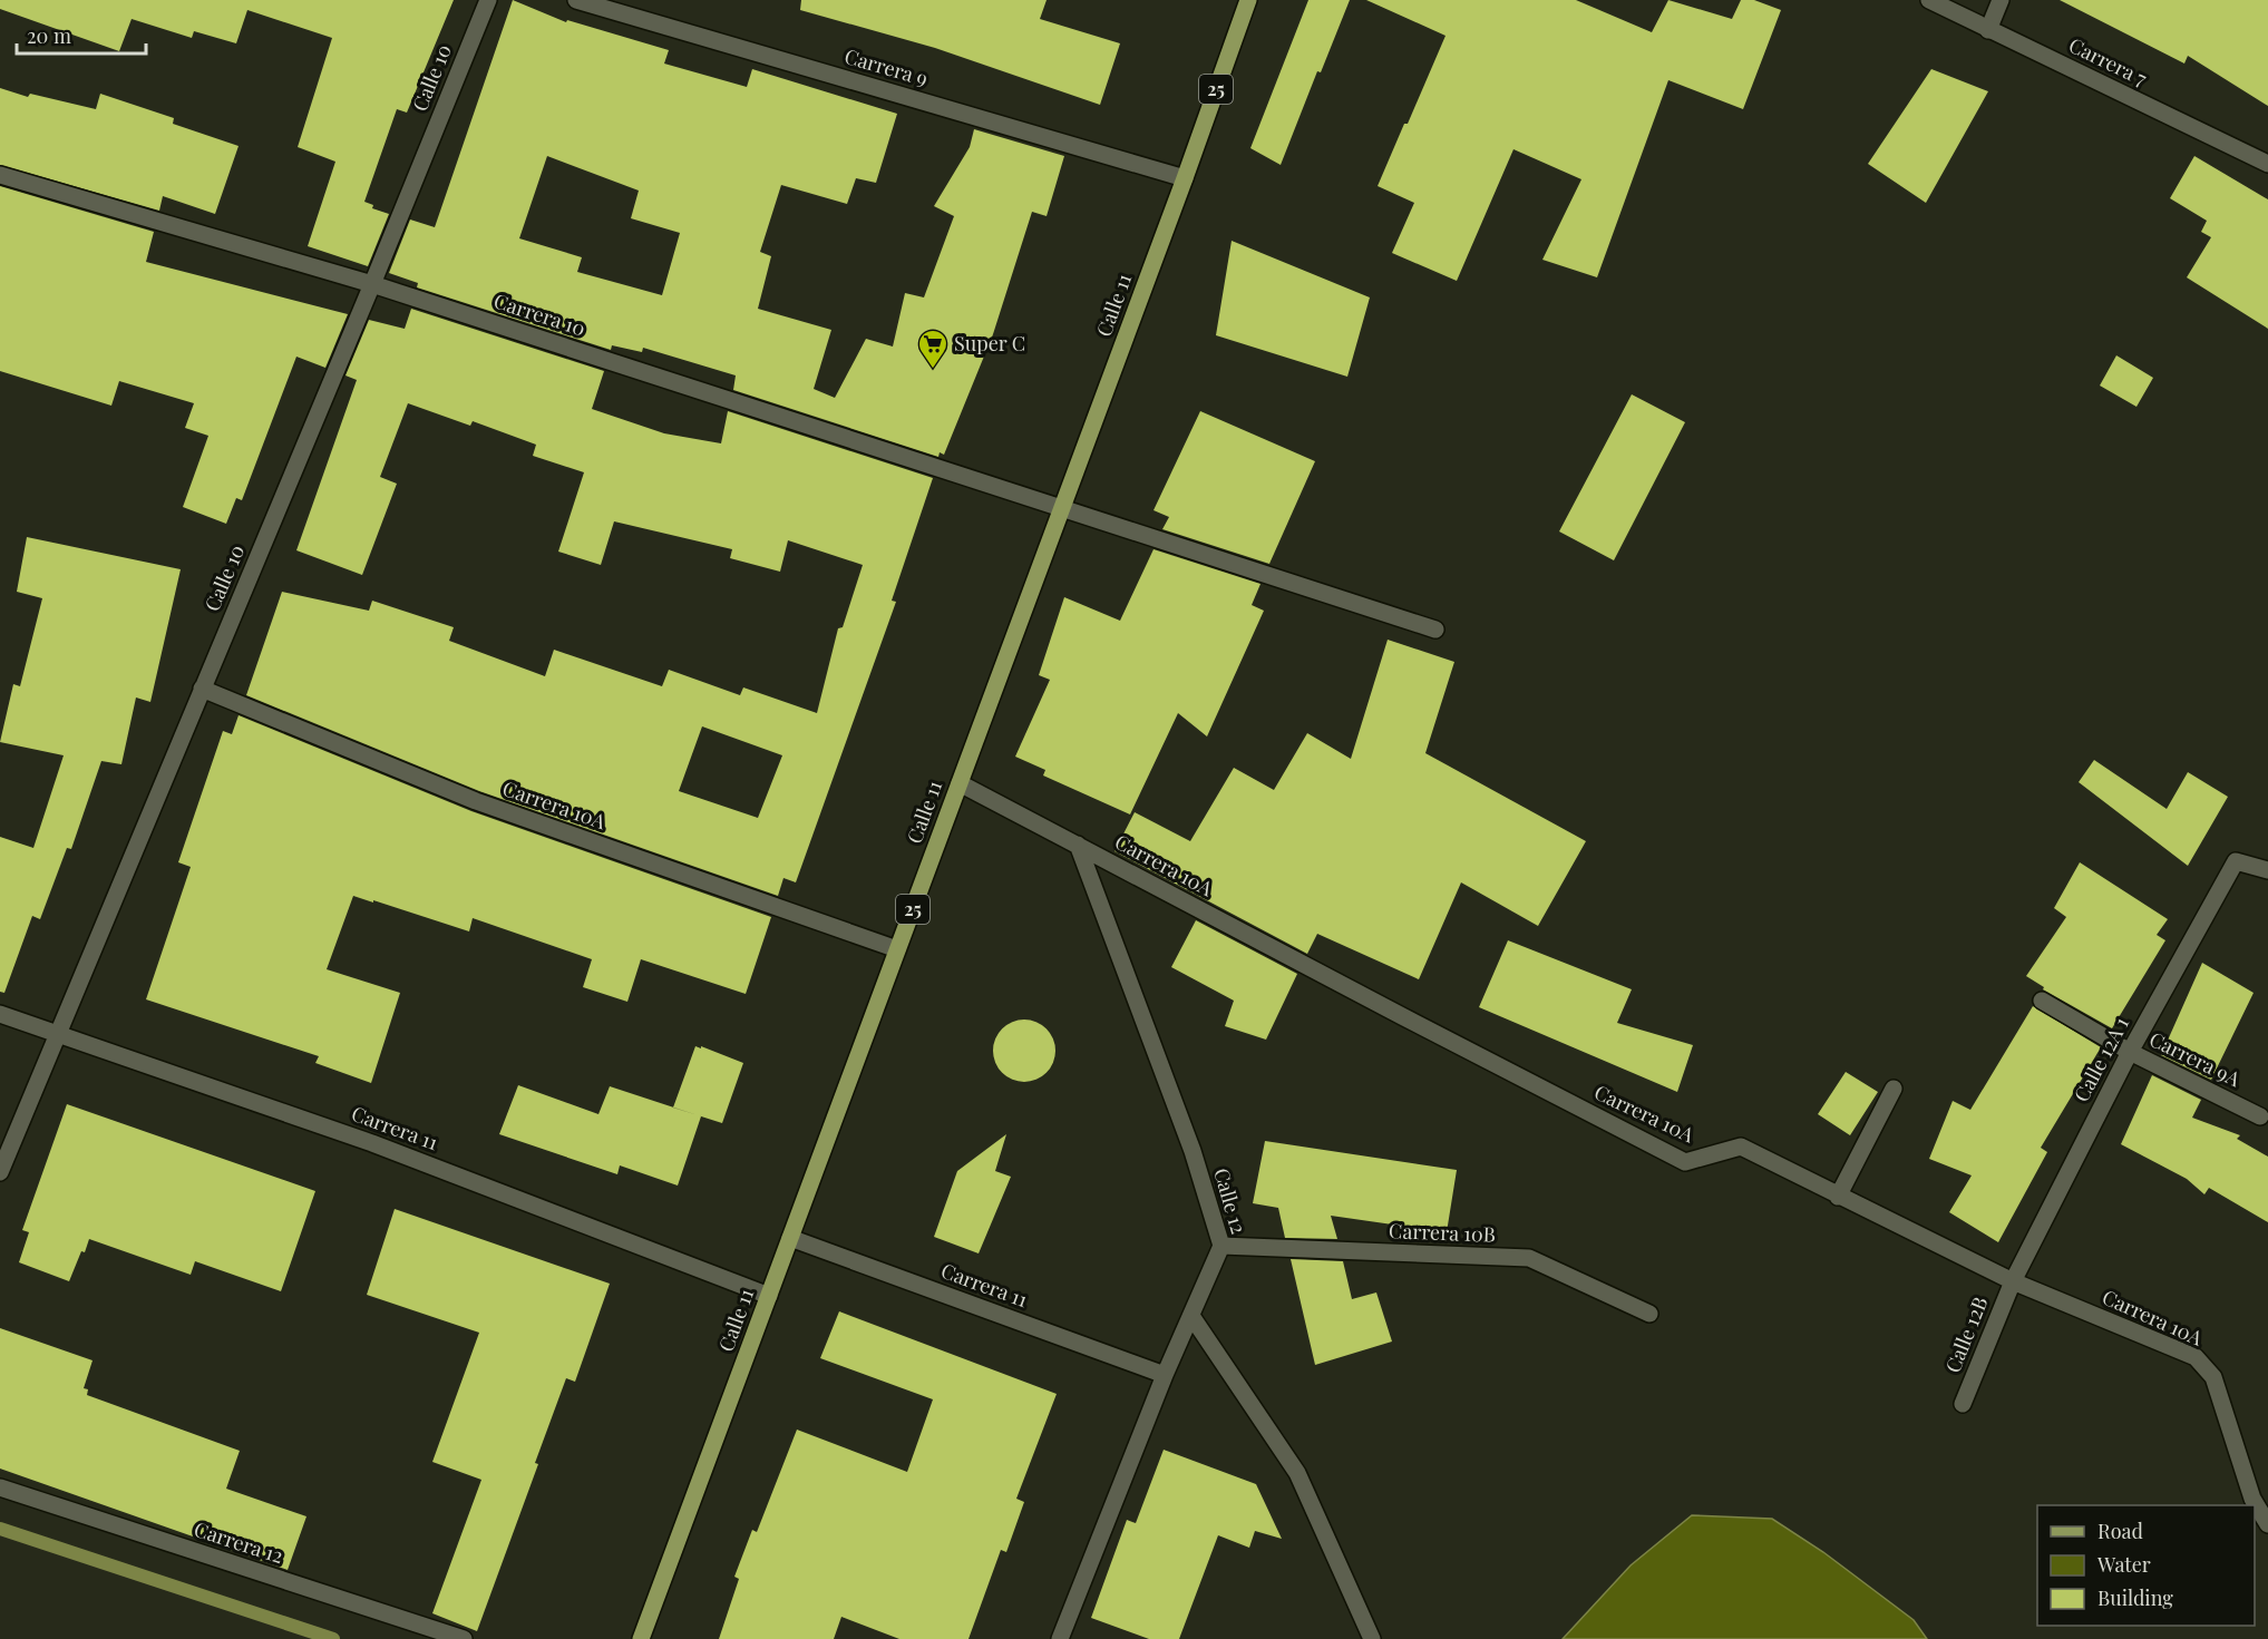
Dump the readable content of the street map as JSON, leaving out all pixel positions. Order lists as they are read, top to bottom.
{
  "streets": {
    "main road": ["25", "Calle 11"],
    "street": [
      "Carrera 7",
      "Carrera 9",
      "Calle 10",
      "Carrera 10",
      "Carrera 10A",
      "Calle 12A 1",
      "Carrera 9A",
      "Carrera 11",
      "Calle 12",
      "Carrera 10B",
      "Calle 12B",
      "Carrera 12"
    ]
  },
  "crossings": [
    ["Carrera 9", "Calle 11"],
    ["Calle 10", "Carrera 10"],
    ["Calle 10", "Carrera 10A"],
    ["Calle 10", "Carrera 11"],
    ["Calle 11", "Carrera 10"],
    ["Calle 11", "Carrera 10A"],
    ["Calle 11", "Carrera 11"],
    ["Carrera 10A", "Calle 12A 1"],
    ["Carrera 10A", "Calle 12"],
    ["Carrera 10A", "Calle 12B"],
    ["Calle 12A 1", "Carrera 9A"],
    ["Calle 12A 1", "Calle 12B"],
    ["Carrera 11", "Calle 12"],
    ["Calle 12", "Carrera 10B"]
  ],
  "places": {
    "supermarket": ["Super C"]
  },
  "legend": ["Road", "Water", "Building"],
  "scale_bar": "20 m"
}
